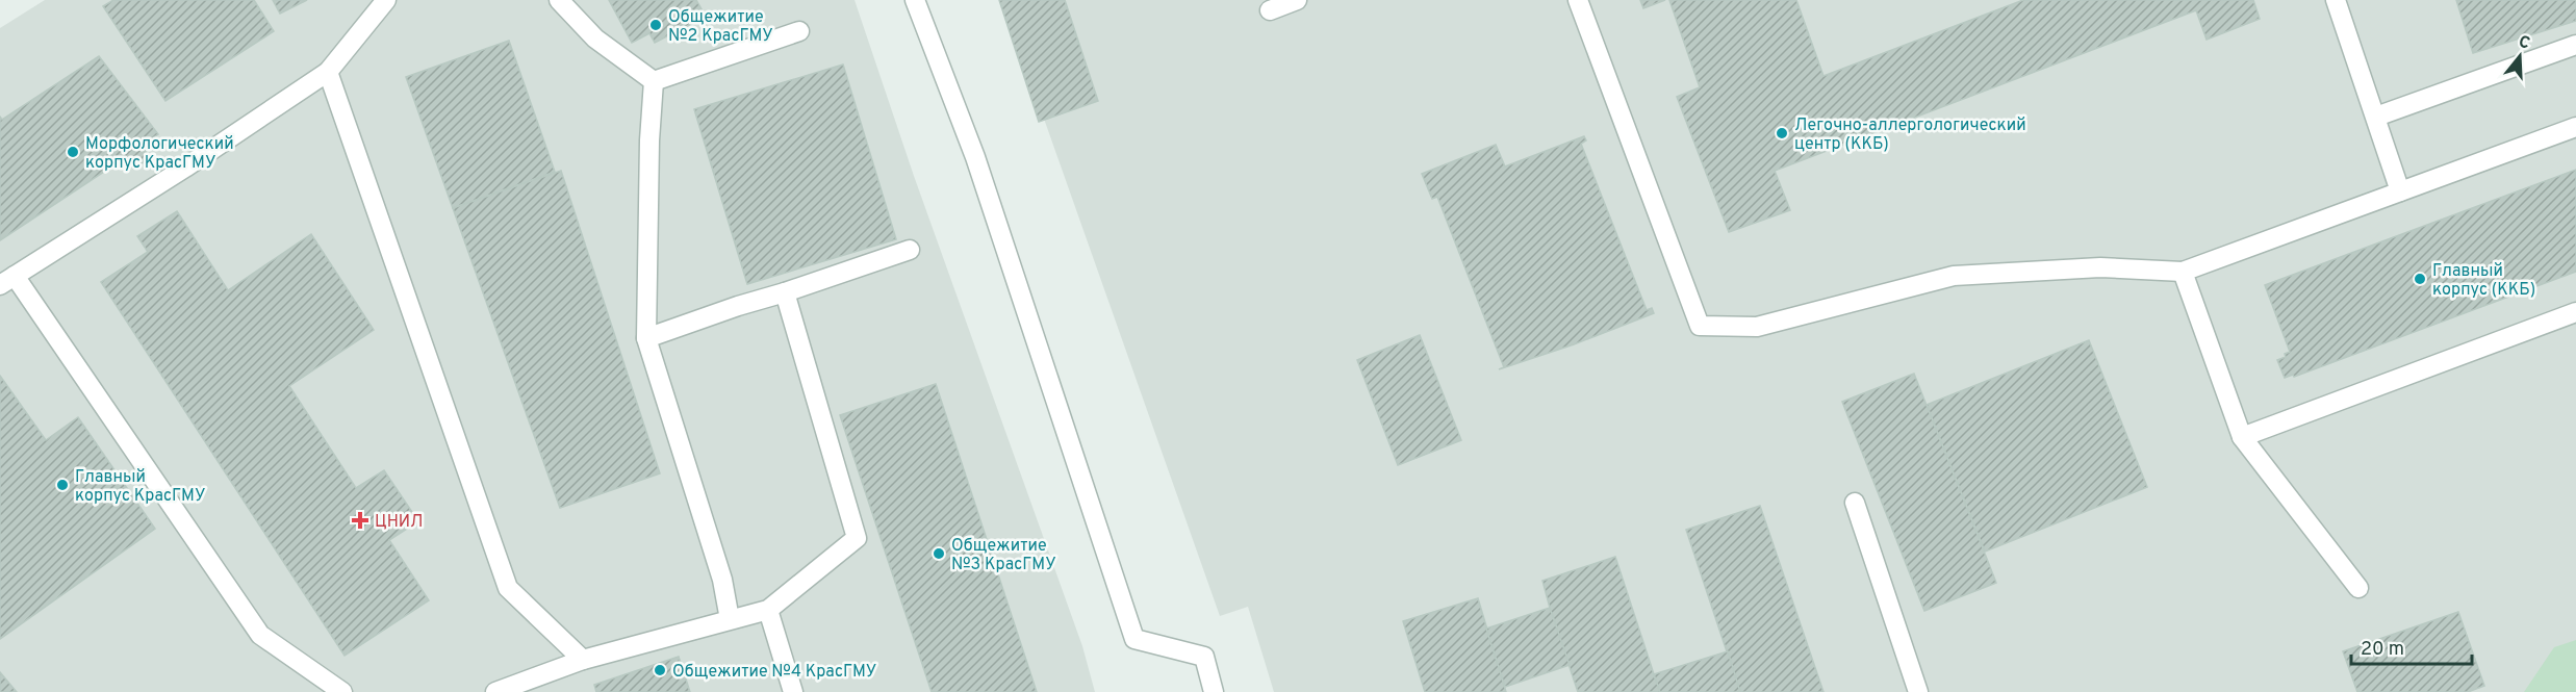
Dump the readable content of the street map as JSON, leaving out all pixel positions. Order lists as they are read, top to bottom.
{
  "places": {
    "other": [
      "Общежитие №2 КрасГМУ",
      "Легочно-аллергологический центр (ККБ)",
      "Морфологический корпус КрасГМУ",
      "Главный корпус (ККБ)",
      "Главный корпус КрасГМУ",
      "Общежитие №3 КрасГМУ",
      "Общежитие №4 КрасГМУ"
    ],
    "health": ["ЦНИЛ"]
  },
  "scale_bar": "20 m",
  "north": "top"
}
